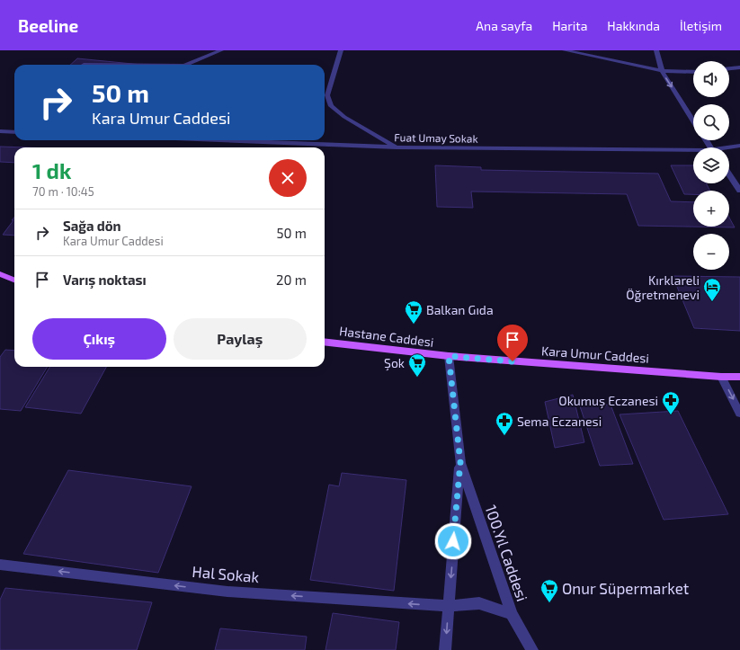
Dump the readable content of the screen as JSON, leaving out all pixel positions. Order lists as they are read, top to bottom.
{
  "streets": {
    "main road": ["Hastane Caddesi", "Kara Umur Caddesi"],
    "street": ["Fuat Umay Sokak", "100.Yıl Caddesi", "Hal Sokak"]
  },
  "crossings": [
    ["Hastane Caddesi", "Kara Umur Caddesi"],
    ["Hastane Caddesi", "100.Yıl Caddesi"],
    ["Kara Umur Caddesi", "100.Yıl Caddesi"],
    ["100.Yıl Caddesi", "Hal Sokak"]
  ],
  "one_way": ["Hal Sokak"],
  "places": {
    "hotel": ["Kırklareli Öğretmenevi"],
    "supermarket": ["Balkan Gıda", "Şok", "Onur Süpermarket"],
    "pharmacy": ["Okumuş Eczanesi", "Sema Eczanesi"]
  },
  "page": {
    "header": "Beeline",
    "nav": [
      "Ana sayfa",
      "Harita",
      "Hakkında",
      "İletişim"
    ],
    "map_buttons": ["+", "−"],
    "turn": ["50 m", "Kara Umur Caddesi"],
    "heading": ["1 dk", "70 m · 10:45"],
    "list": [
      {
        "name": "Sağa dön",
        "note": "Kara Umur Caddesi",
        "value": "50 m"
      },
      {
        "name": "Varış noktası",
        "value": "20 m"
      }
    ],
    "buttons": ["Çıkış", "Paylaş"]
  }
}
